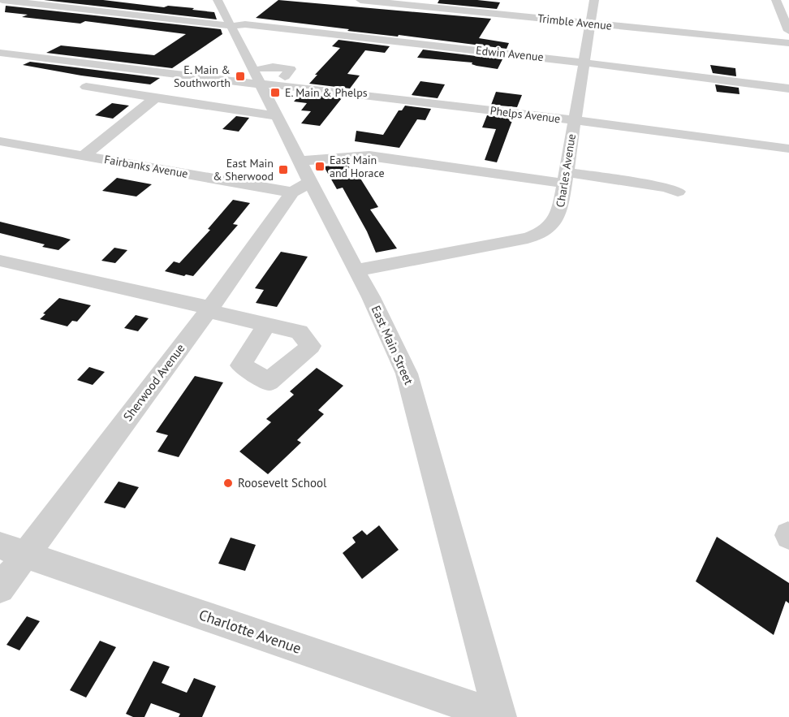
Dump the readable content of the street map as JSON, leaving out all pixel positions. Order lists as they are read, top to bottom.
{
  "streets": {
    "street": [
      "Trimble Avenue",
      "Edwin Avenue",
      "Phelps Avenue",
      "Fairbanks Avenue",
      "Charles Avenue",
      "East Main Street",
      "Sherwood Avenue",
      "Charlotte Avenue"
    ]
  },
  "crossings": [
    ["Trimble Avenue", "Charles Avenue"],
    ["Edwin Avenue", "Charles Avenue"],
    ["Edwin Avenue", "East Main Street"],
    ["Phelps Avenue", "Charles Avenue"],
    ["Phelps Avenue", "East Main Street"],
    ["Fairbanks Avenue", "East Main Street"],
    ["Fairbanks Avenue", "Sherwood Avenue"],
    ["Charles Avenue", "East Main Street"],
    ["East Main Street", "Sherwood Avenue"],
    ["East Main Street", "Charlotte Avenue"],
    ["Sherwood Avenue", "Charlotte Avenue"]
  ],
  "places": {
    "transit": [
      "E. Main & Southworth",
      "E. Main & Phelps",
      "East Main and Horace",
      "East Main & Sherwood"
    ],
    "other": ["Roosevelt School"]
  }
}
